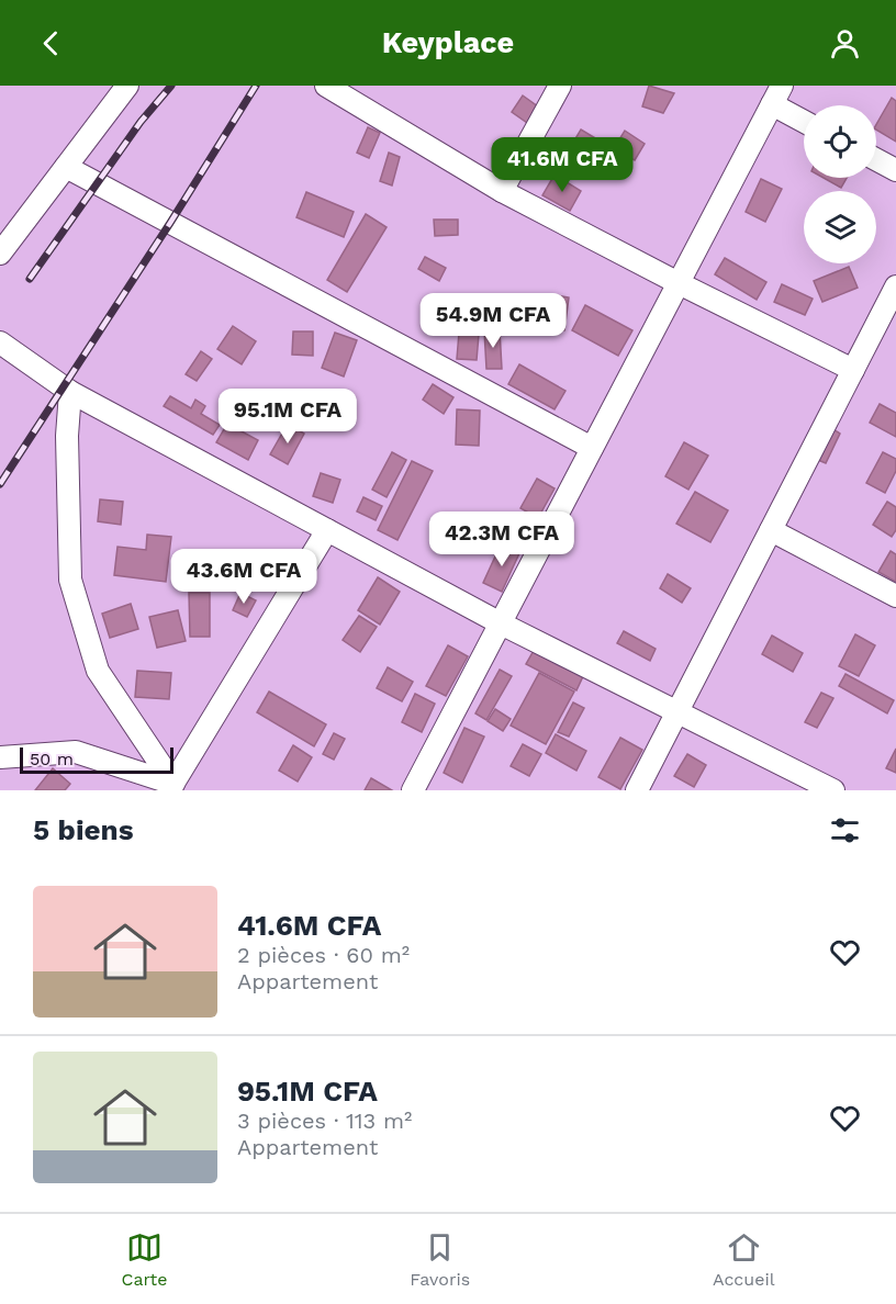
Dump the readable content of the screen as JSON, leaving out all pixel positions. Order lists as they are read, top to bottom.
{
  "scale_bar": "50 m",
  "page": {
    "header": "Keyplace",
    "price": [
      "41.6M CFA",
      "54.9M CFA",
      "95.1M CFA",
      "42.3M CFA",
      "43.6M CFA"
    ],
    "scale": "50 m",
    "heading": "5 biens",
    "list": [
      {
        "name": "41.6M CFA",
        "note": "2 pièces · 60 m² · Appartement"
      },
      {
        "name": "95.1M CFA",
        "note": "3 pièces · 113 m² · Appartement"
      }
    ],
    "tabs": ["Carte", "Favoris", "Accueil"]
  }
}
